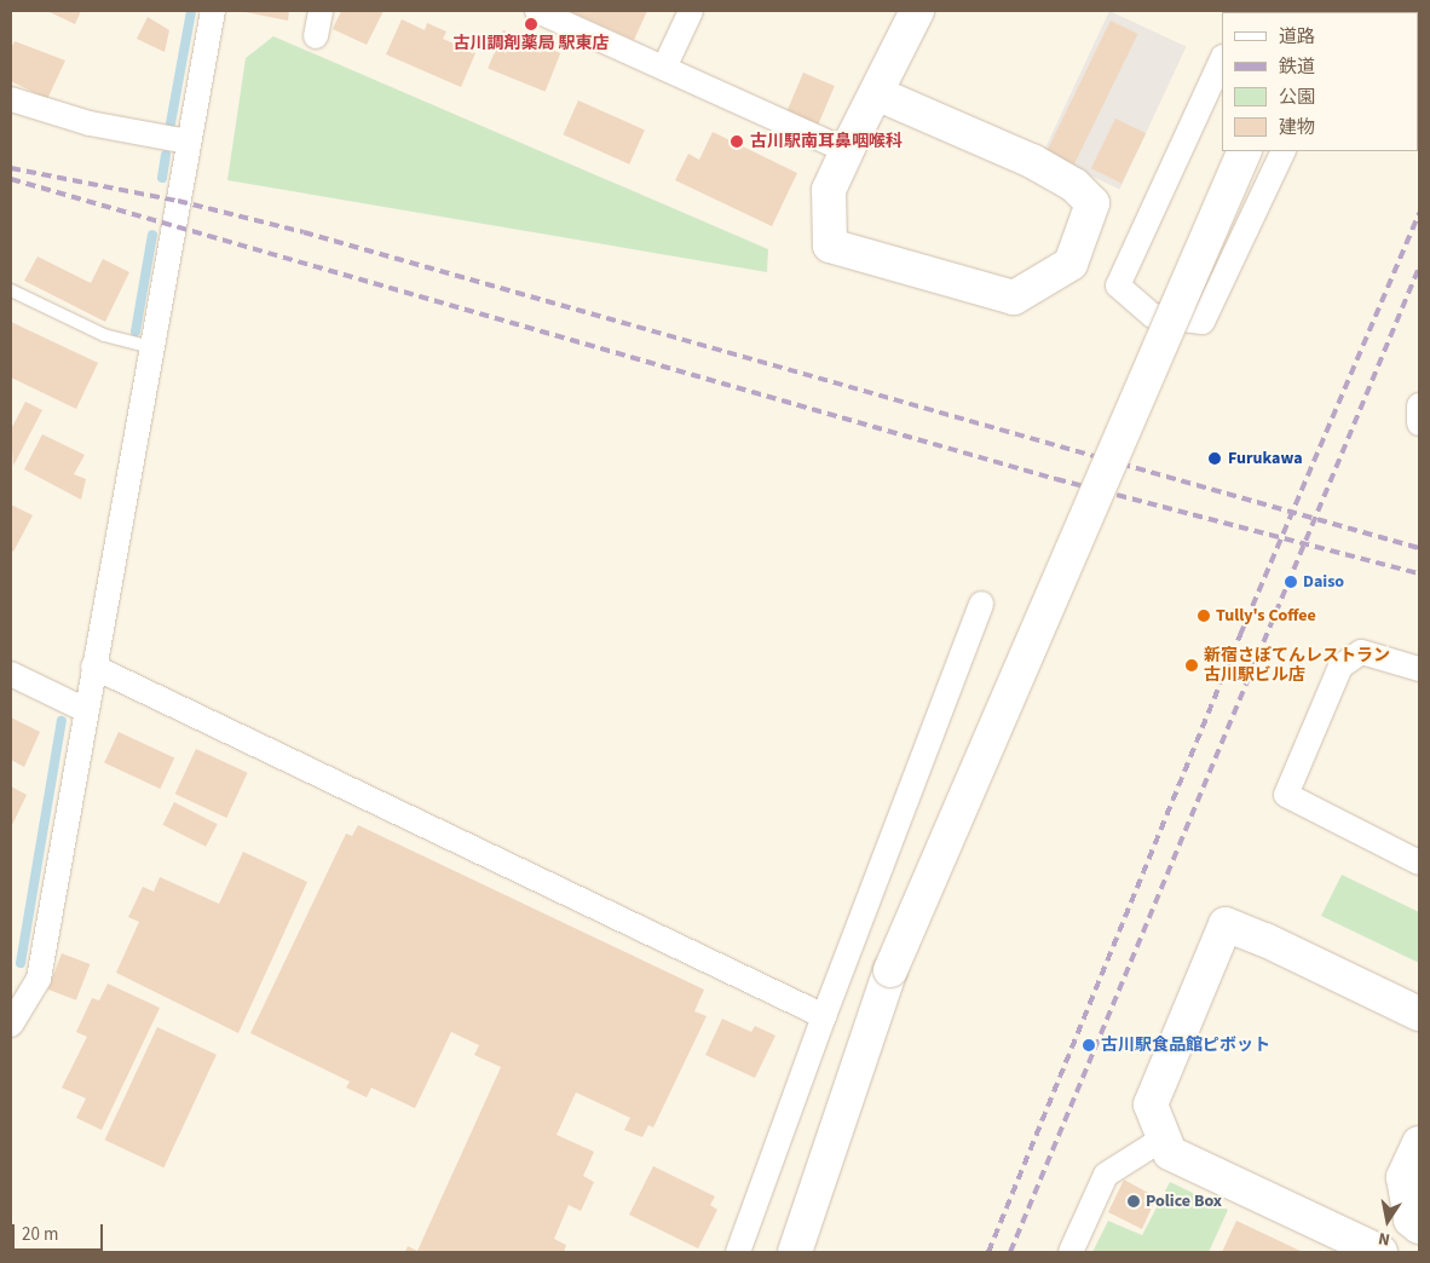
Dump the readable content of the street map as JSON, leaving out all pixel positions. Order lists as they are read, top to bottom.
{
  "places": [
    "古川調剤薬局 駅東店",
    "古川駅南耳鼻咽喉科",
    "Furukawa",
    "Daiso",
    "Tully's Coffee",
    "新宿さぼてんレストラン 古川駅ビル店",
    "古川駅食品館ピボット",
    "Police Box"
  ],
  "legend": [
    "道路",
    "鉄道",
    "公園",
    "建物"
  ],
  "scale_bar": "20 m",
  "north": "bottom"
}
